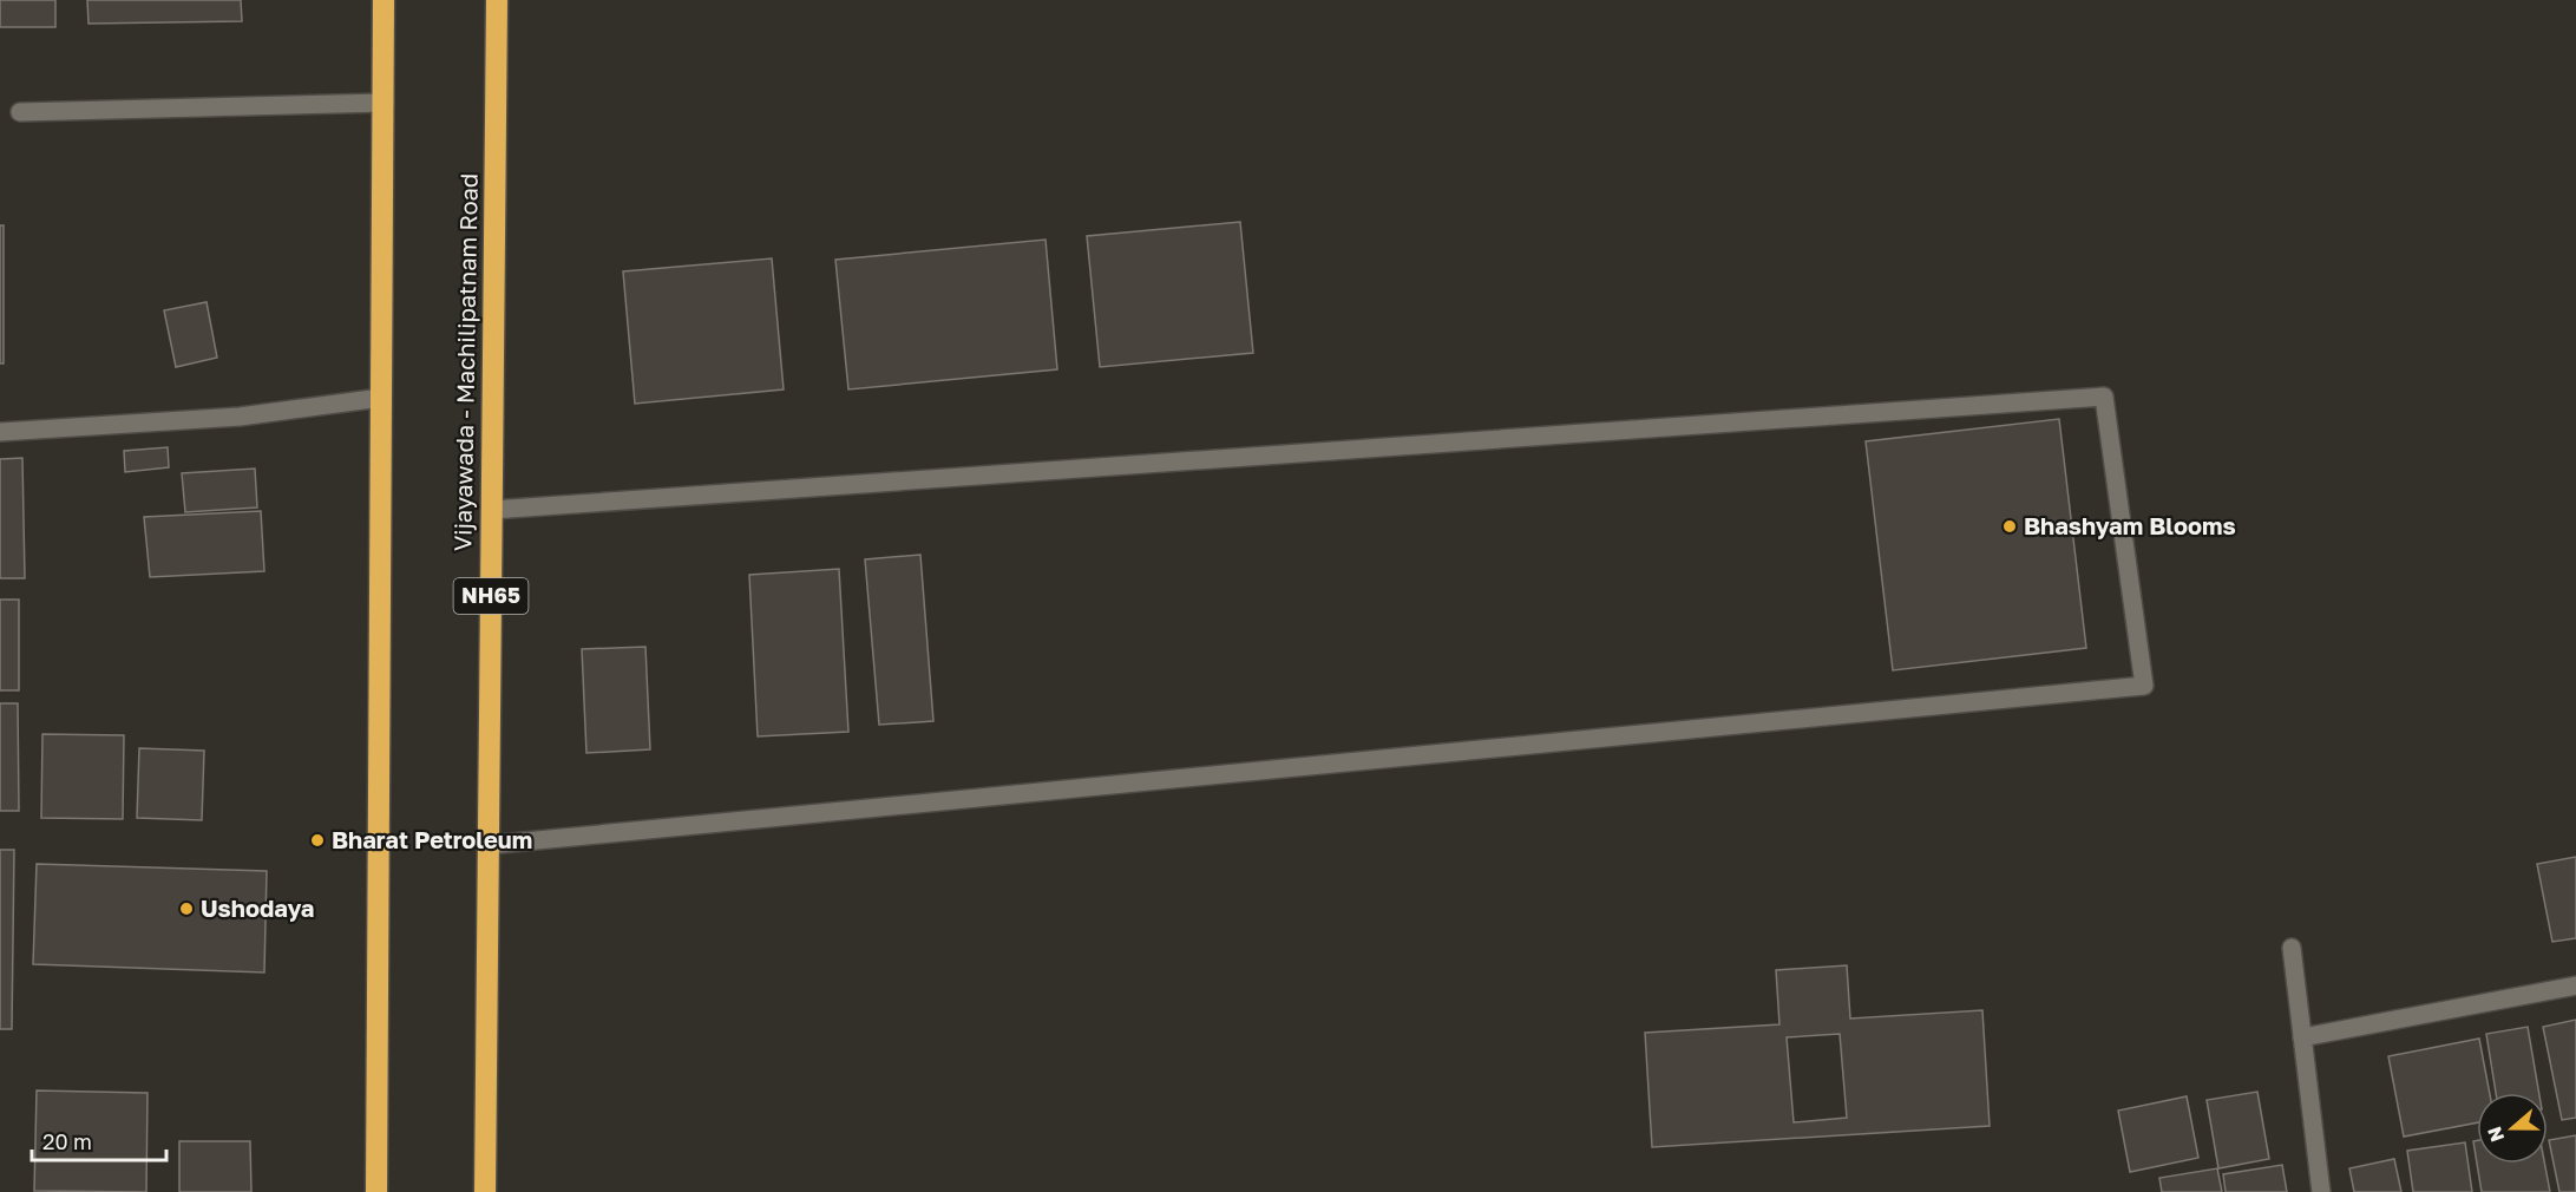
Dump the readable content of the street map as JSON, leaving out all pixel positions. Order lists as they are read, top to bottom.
{
  "streets": {
    "highway": ["Vijayawada - Machilipatnam Road", "NH65"]
  },
  "places": ["Bhashyam Blooms", "Bharat Petroleum", "Ushodaya"],
  "scale_bar": "20 m",
  "north": "left"
}
